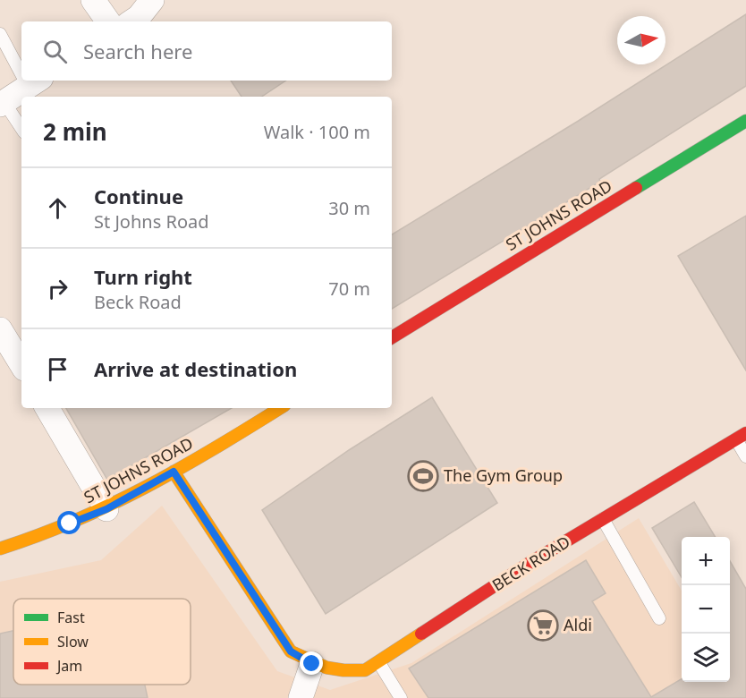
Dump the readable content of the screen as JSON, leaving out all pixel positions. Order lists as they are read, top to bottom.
{
  "streets": {
    "street": ["ST JOHNS ROAD", "BECK ROAD"]
  },
  "crossings": [
    ["ST JOHNS ROAD", "BECK ROAD"]
  ],
  "places": {
    "sports": ["The Gym Group"],
    "supermarket": ["Aldi"]
  },
  "legend": ["Fast", "Slow", "Jam"],
  "north": "right",
  "page": {
    "search": "Search here",
    "heading": ["2 min", "Walk · 100 m"],
    "list": [
      ["Continue", "St Johns Road", "30 m"],
      ["Turn right", "Beck Road", "70 m"],
      "Arrive at destination"
    ],
    "map_buttons": ["+", "−"]
  }
}
